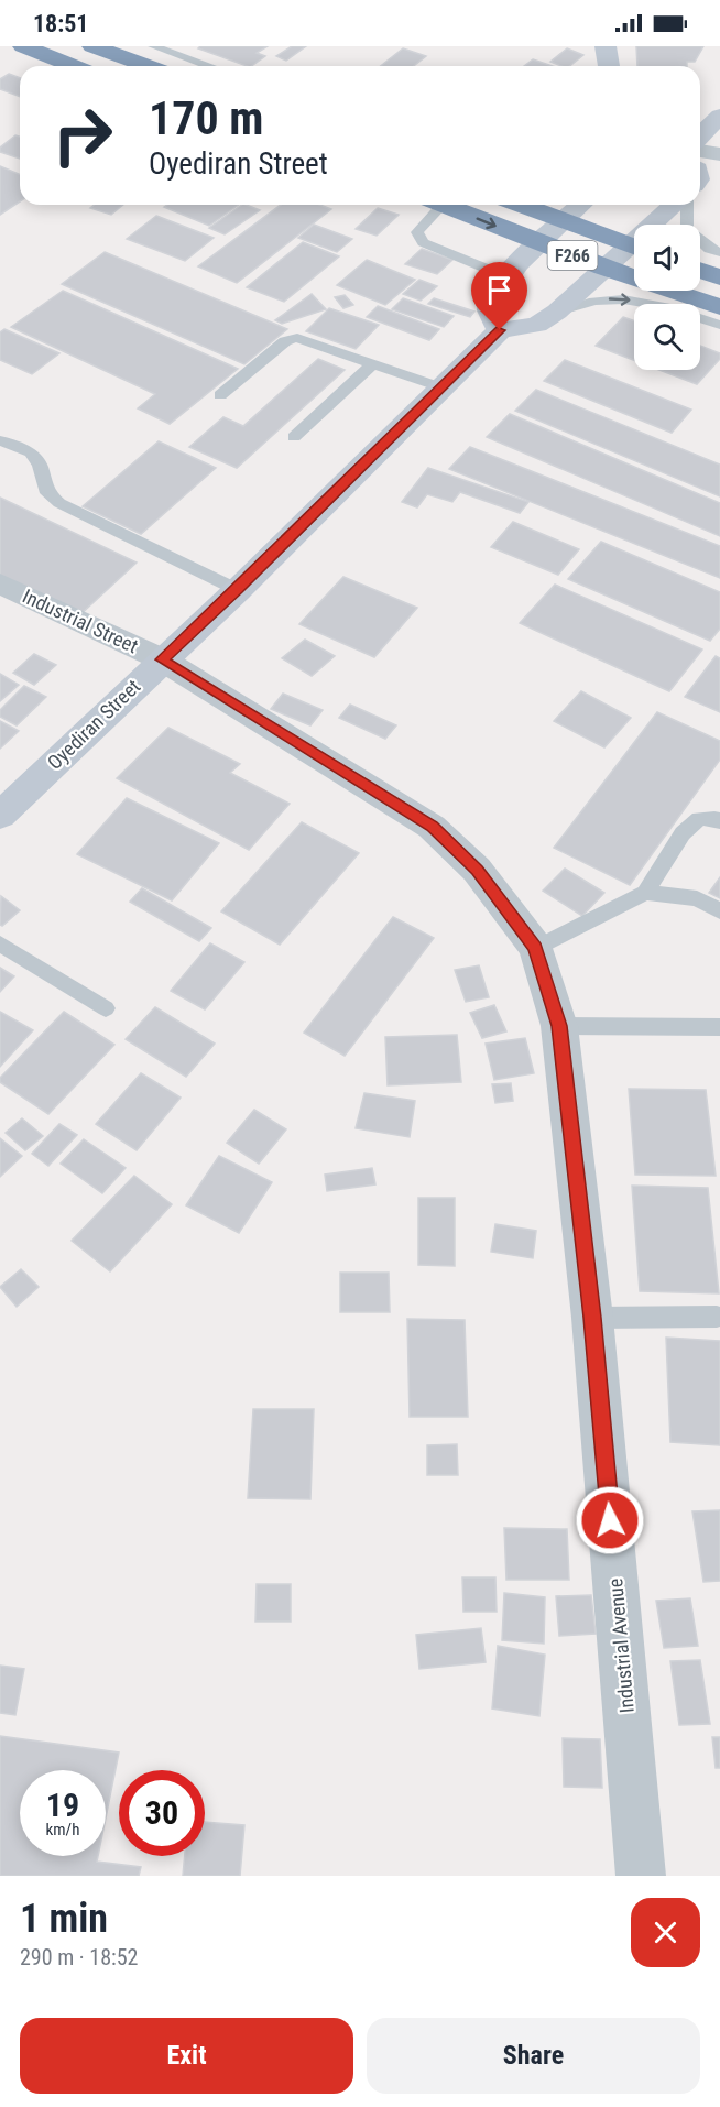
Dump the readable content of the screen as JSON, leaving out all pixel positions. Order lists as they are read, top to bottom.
{
  "streets": {
    "highway": ["F266"],
    "street": ["Industrial Street", "Oyediran Street", "Industrial Avenue"]
  },
  "crossings": [
    ["Industrial Street", "Oyediran Street"],
    ["Industrial Street", "Industrial Avenue"],
    ["Oyediran Street", "Industrial Avenue"]
  ],
  "page": {
    "status": "18:51",
    "turn": ["170 m", "Oyediran Street"],
    "speed": "19 km/h",
    "limit": "30",
    "heading": ["1 min", "290 m · 18:52"],
    "buttons": ["Exit", "Share"]
  }
}
